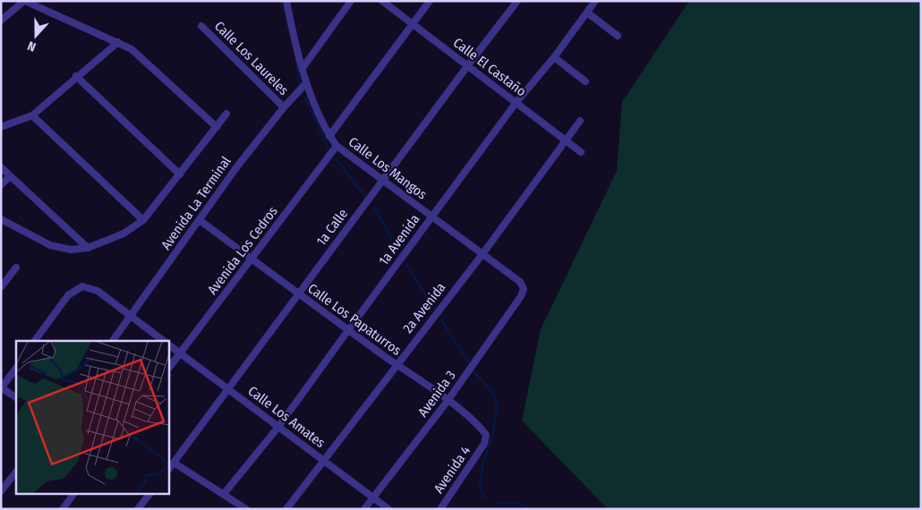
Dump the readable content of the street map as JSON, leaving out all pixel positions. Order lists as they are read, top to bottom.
{
  "streets": {
    "street": [
      "Calle Los Laureles",
      "Calle El Castaño",
      "Calle Los Mangos",
      "Avenida La Terminal",
      "1a Calle",
      "1a Avenida",
      "Avenida Los Cedros",
      "2a Avenida",
      "Calle Los Papaturros",
      "Avenida 3",
      "Calle Los Amates",
      "Avenida 4"
    ]
  },
  "crossings": [
    ["Calle Los Laureles", "Avenida La Terminal"],
    ["Calle El Castaño", "1a Calle"],
    ["Calle El Castaño", "1a Avenida"],
    ["Calle El Castaño", "2a Avenida"],
    ["Calle Los Mangos", "Avenida La Terminal"],
    ["Calle Los Mangos", "1a Calle"],
    ["Calle Los Mangos", "1a Avenida"],
    ["Calle Los Mangos", "Avenida Los Cedros"],
    ["Calle Los Mangos", "2a Avenida"],
    ["Calle Los Mangos", "Avenida 3"],
    ["Avenida La Terminal", "Calle Los Papaturros"],
    ["1a Calle", "Calle Los Papaturros"],
    ["1a Calle", "Calle Los Amates"],
    ["1a Avenida", "Calle Los Papaturros"],
    ["1a Avenida", "Calle Los Amates"],
    ["Avenida Los Cedros", "Calle Los Papaturros"],
    ["Avenida Los Cedros", "Calle Los Amates"],
    ["2a Avenida", "Calle Los Papaturros"],
    ["2a Avenida", "Calle Los Amates"],
    ["Calle Los Papaturros", "Avenida 3"],
    ["Calle Los Papaturros", "Avenida 4"],
    ["Avenida 3", "Calle Los Amates"]
  ],
  "north": "bottom"
}
